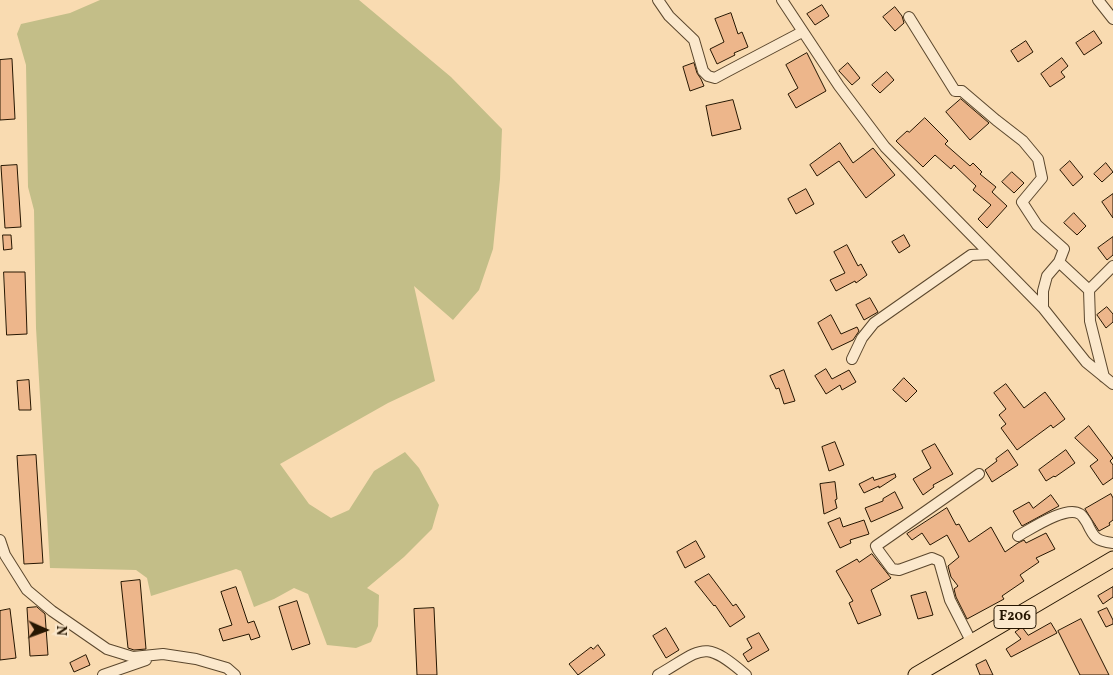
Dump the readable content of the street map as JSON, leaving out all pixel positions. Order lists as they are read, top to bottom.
{
  "streets": {
    "main road": ["F206"]
  },
  "north": "right"
}
